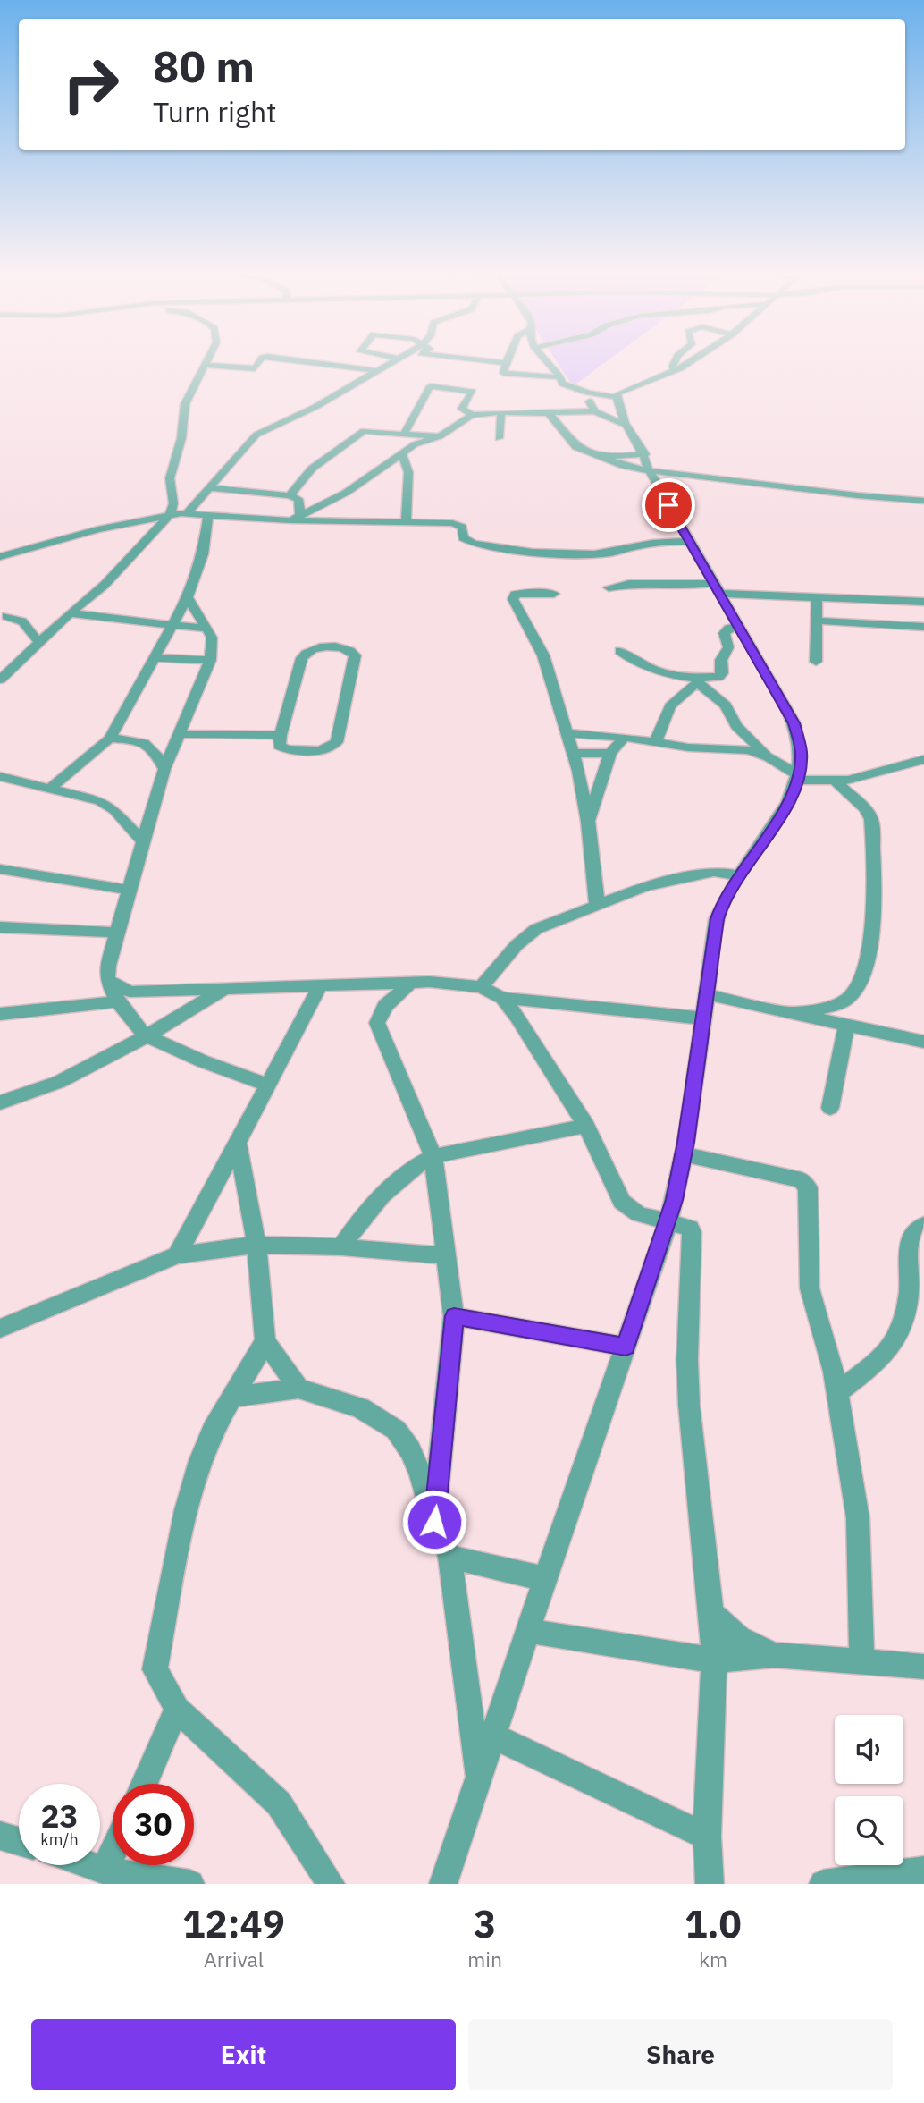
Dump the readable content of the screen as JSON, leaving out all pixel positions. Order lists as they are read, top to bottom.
{
  "page": {
    "turn": ["80 m", "Turn right"],
    "speed": "23 km/h",
    "limit": "30",
    "eta": [
      "12:49",
      "Arrival",
      "3",
      "min",
      "1.0",
      "km"
    ],
    "buttons": ["Exit", "Share"]
  }
}
